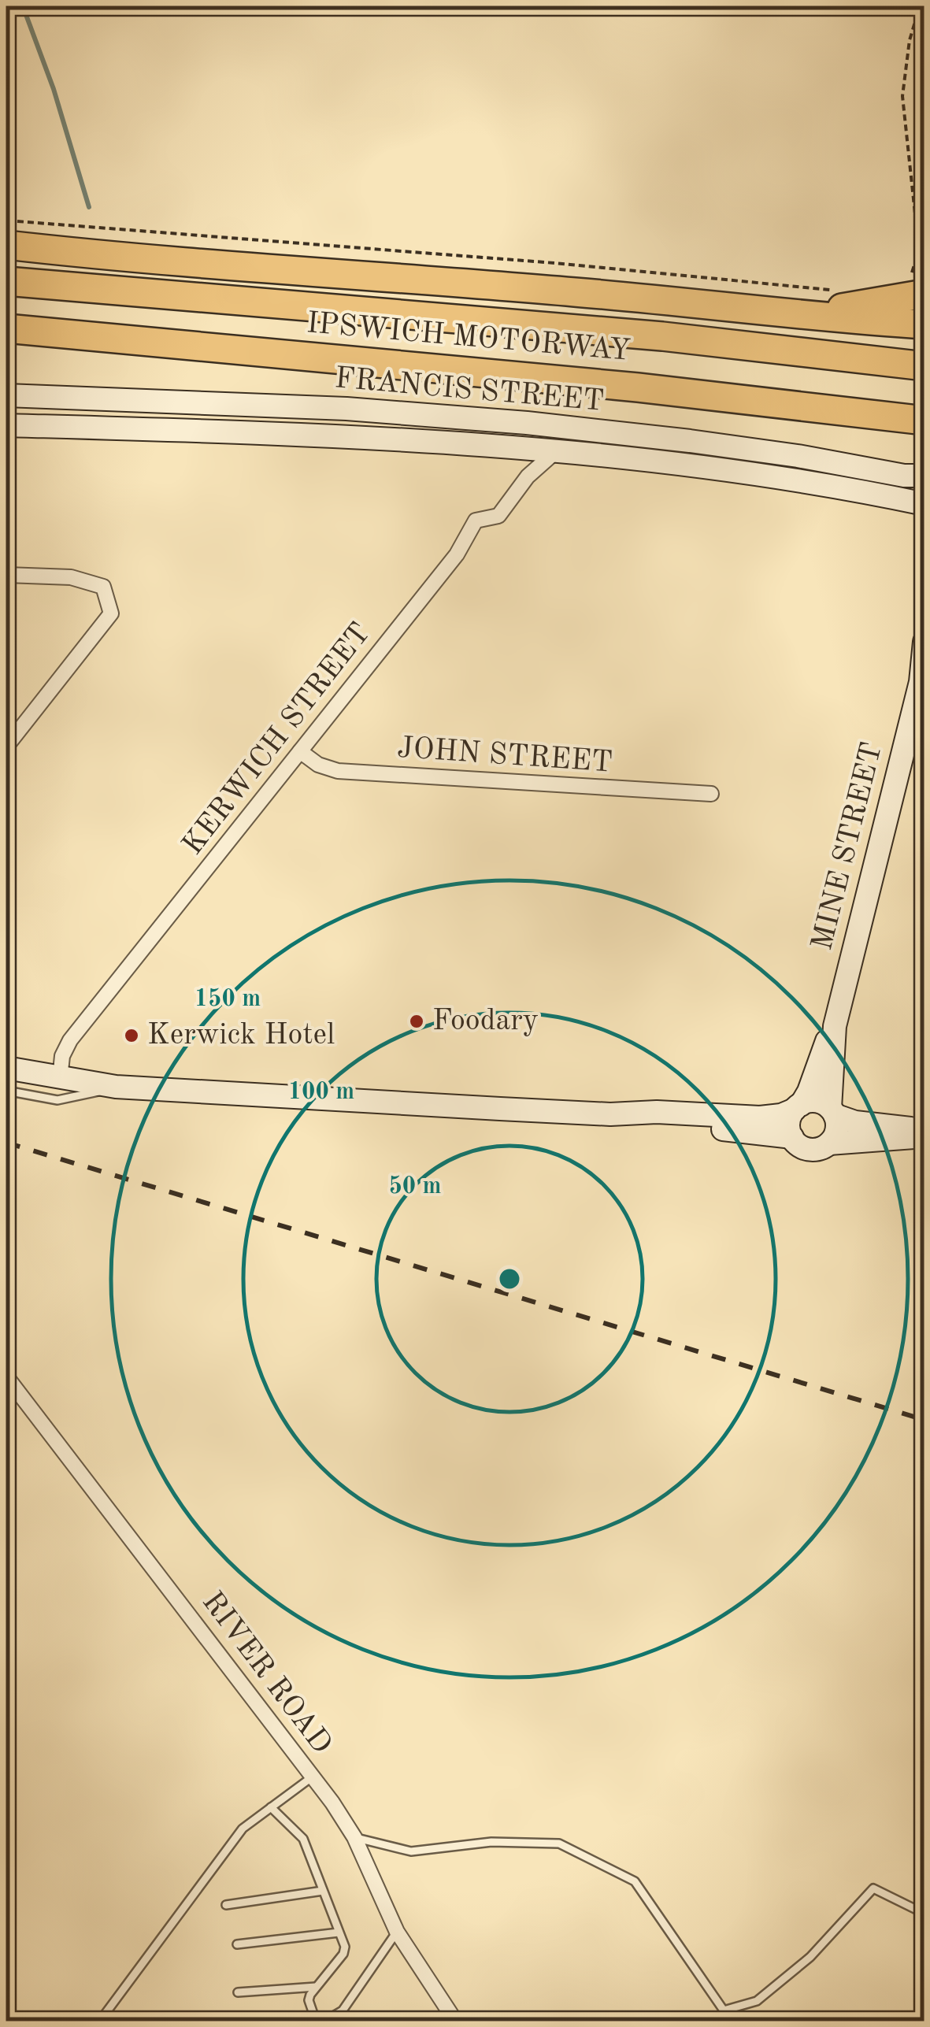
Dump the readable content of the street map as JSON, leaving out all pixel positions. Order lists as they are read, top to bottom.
{
  "streets": {
    "highway": ["IPSWICH MOTORWAY"],
    "main road": ["FRANCIS STREET", "MINE STREET"],
    "street": ["KERWICH STREET", "JOHN STREET", "RIVER ROAD"]
  },
  "crossings": [
    ["FRANCIS STREET", "KERWICH STREET"],
    ["KERWICH STREET", "JOHN STREET"]
  ],
  "places": ["Foodary", "Kerwick Hotel"],
  "rings": ["150 m", "100 m", "50 m"]
}
